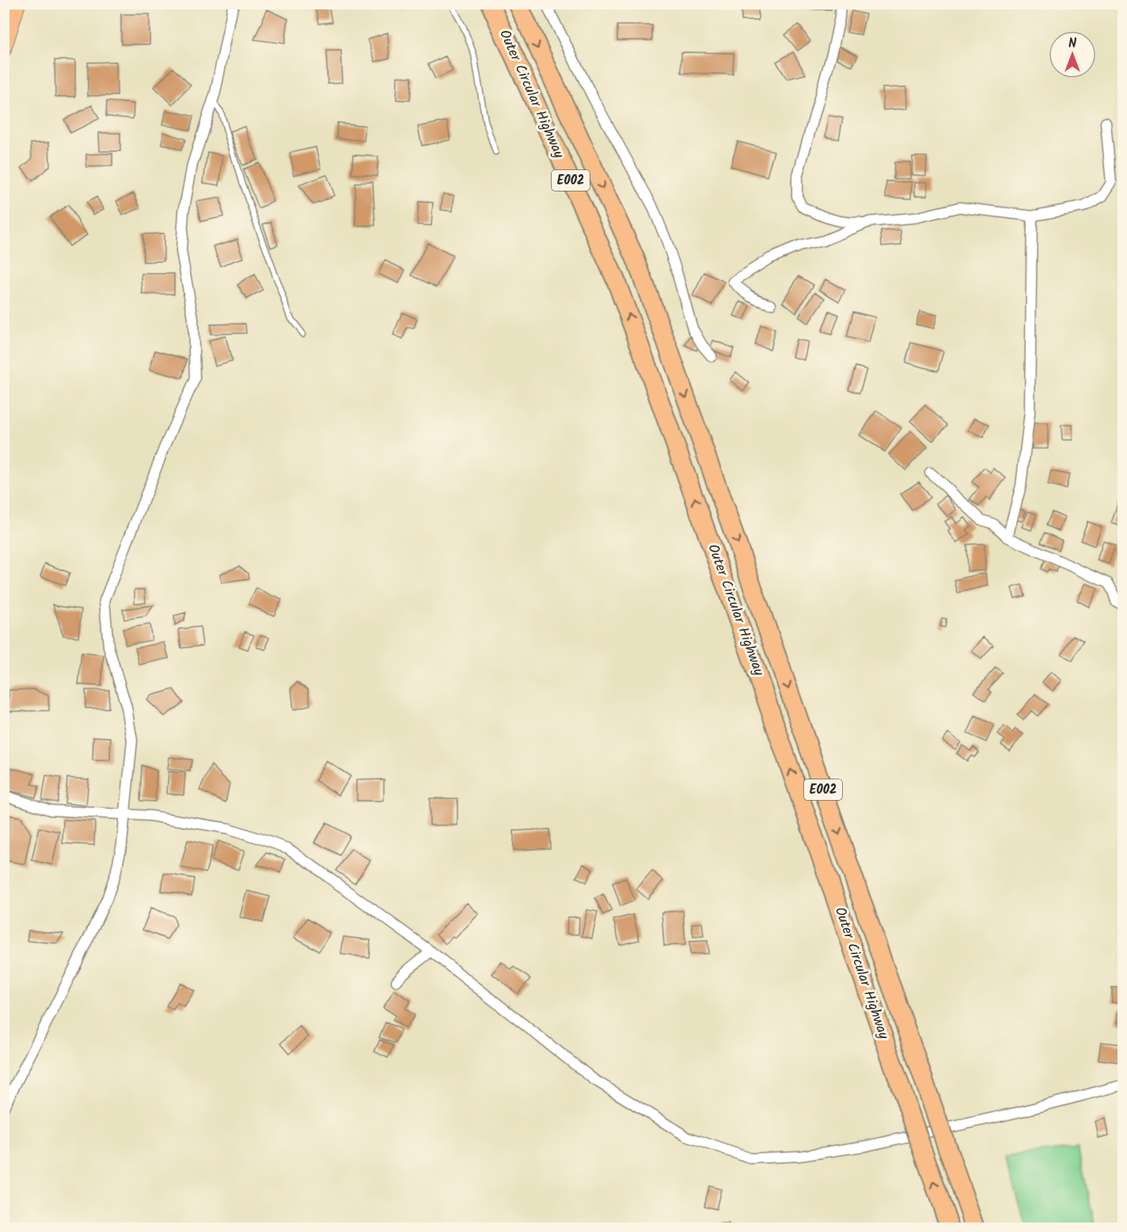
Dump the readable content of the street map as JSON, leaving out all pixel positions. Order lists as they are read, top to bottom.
{
  "streets": {
    "highway": ["Outer Circular Highway", "E002"]
  },
  "north": "top"
}
